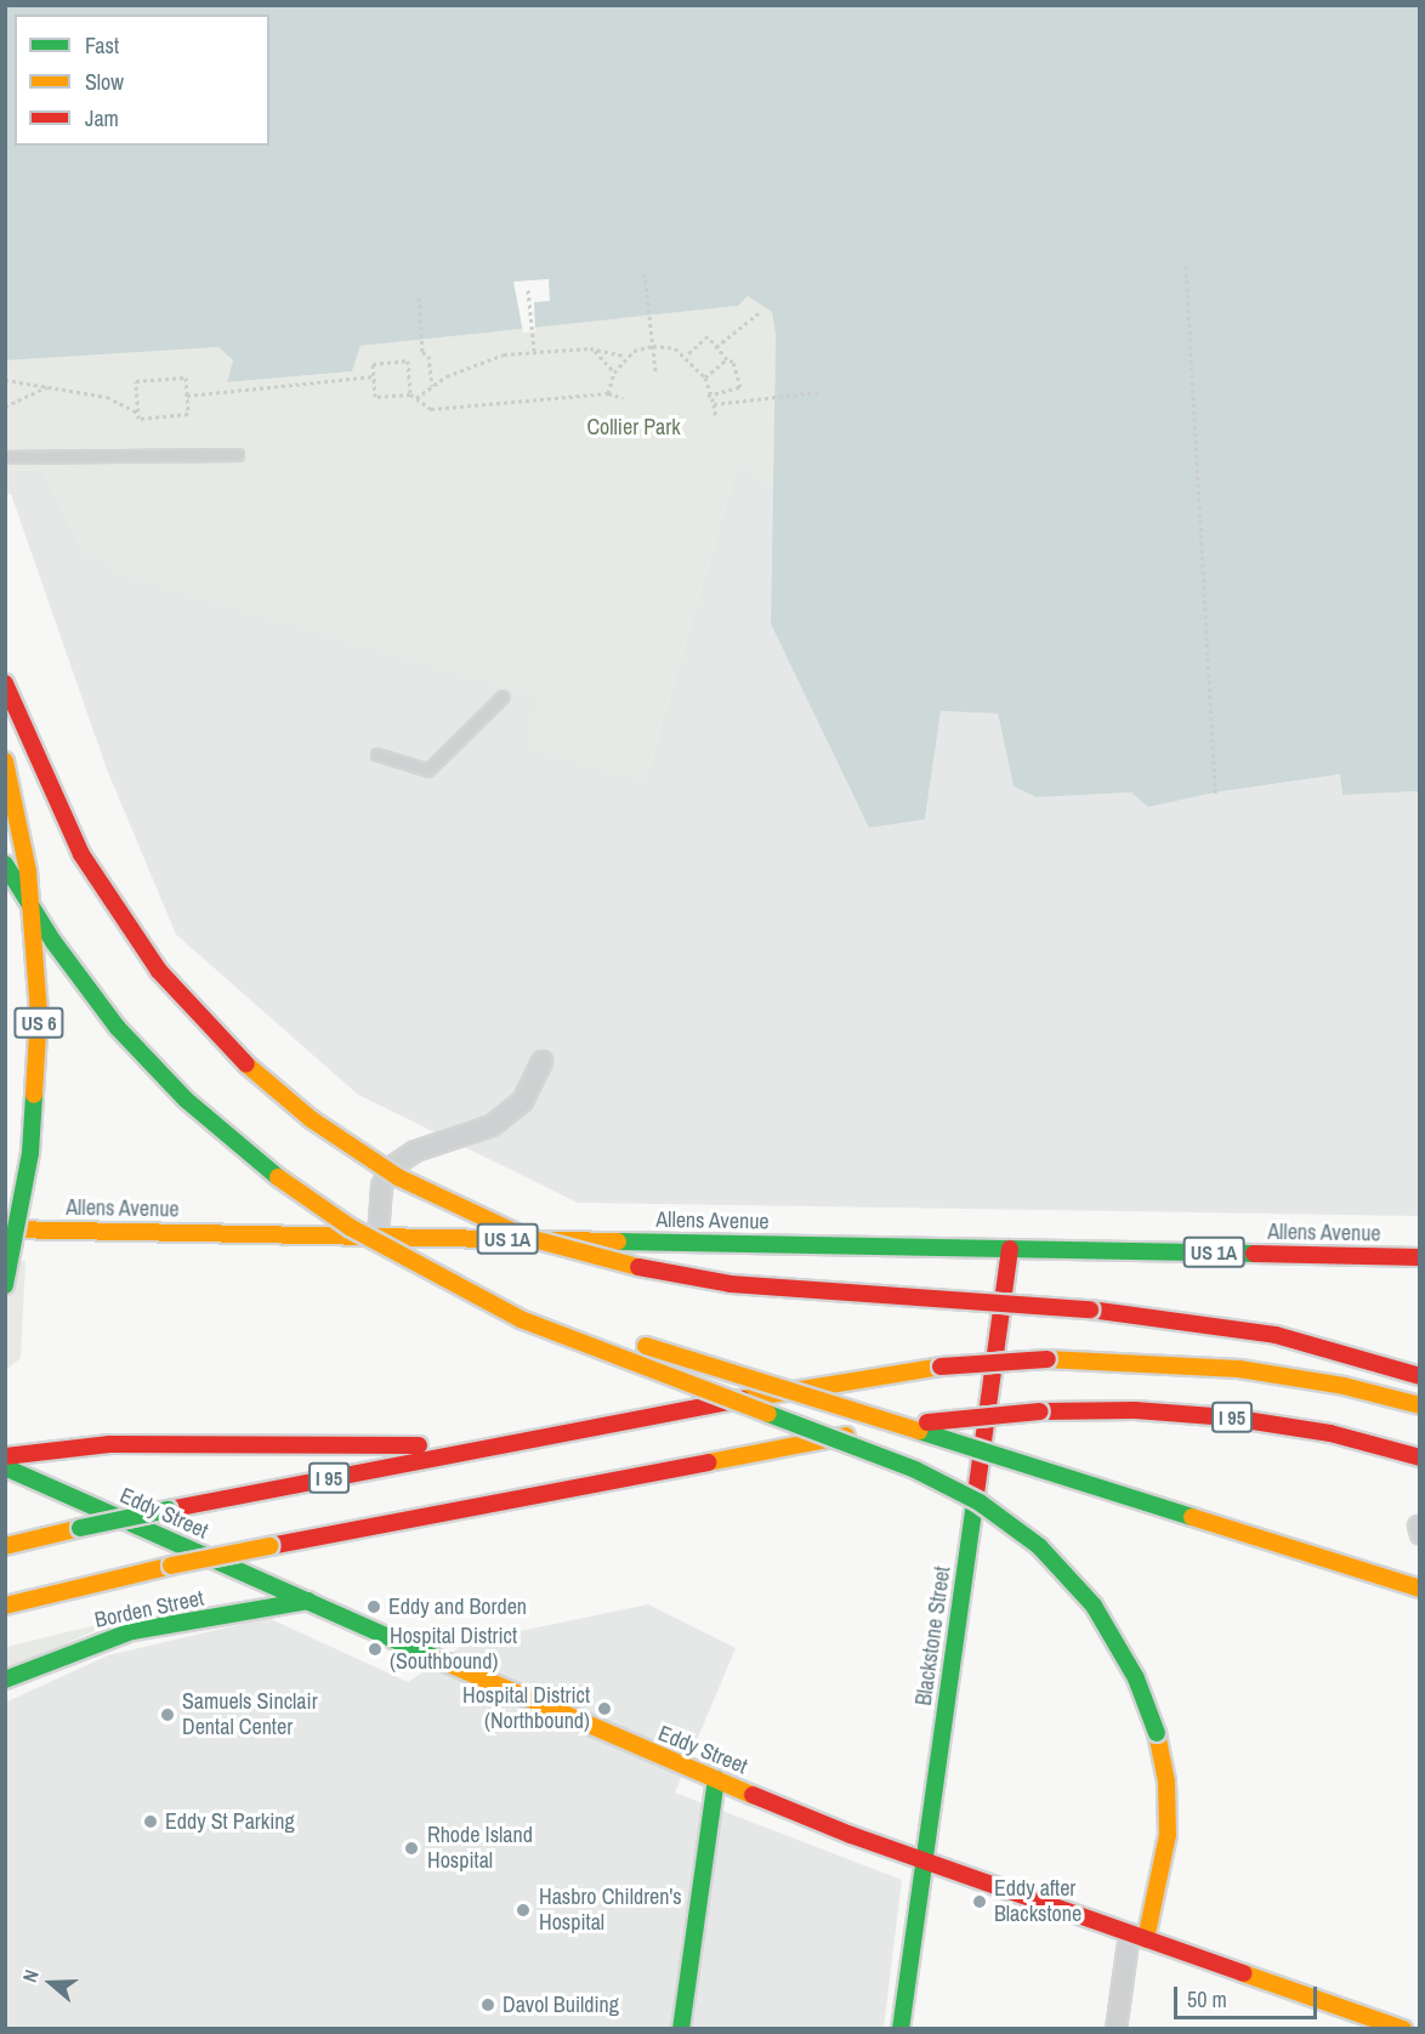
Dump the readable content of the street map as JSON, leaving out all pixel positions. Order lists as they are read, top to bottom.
{
  "streets": {
    "main road": [
      "US 6",
      "Allens Avenue",
      "US 1A",
      "I 95",
      "Eddy Street",
      "Borden Street",
      "Blackstone Street"
    ]
  },
  "crossings": [
    ["Allens Avenue", "Blackstone Street"],
    ["Eddy Street", "Borden Street"],
    ["Eddy Street", "Blackstone Street"]
  ],
  "parks": ["Collier Park"],
  "places": [
    "Eddy and Borden",
    "Hospital District (Southbound)",
    "Hospital District (Northbound)",
    "Samuels Sinclair Dental Center",
    "Eddy St Parking",
    "Rhode Island Hospital",
    "Eddy after Blackstone",
    "Hasbro Children's Hospital",
    "Davol Building"
  ],
  "legend": ["Fast", "Slow", "Jam"],
  "scale_bar": "50 m",
  "north": "left"
}
